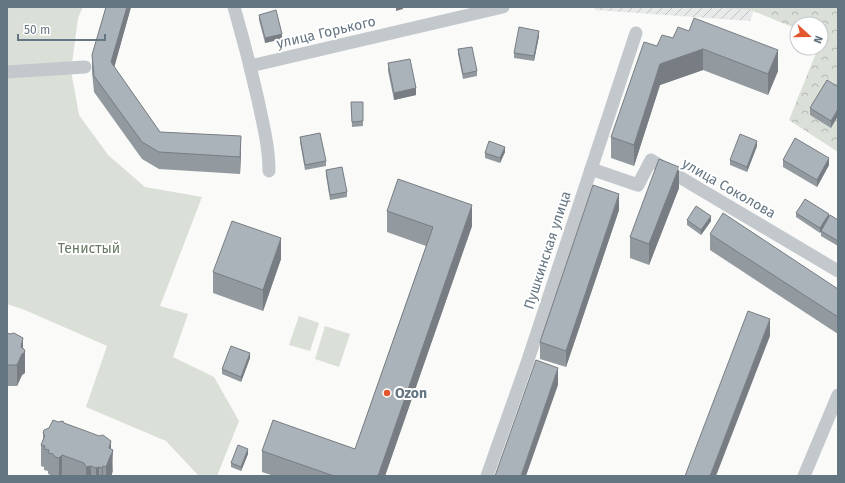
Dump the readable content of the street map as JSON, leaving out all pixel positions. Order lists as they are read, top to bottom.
{
  "streets": {
    "street": ["улица Горького", "улица Соколова", "Пушкинская улица"]
  },
  "crossings": [
    ["улица Соколова", "Пушкинская улица"]
  ],
  "parks": ["Тенистый"],
  "places": ["Ozon"],
  "scale_bar": "50 m",
  "north": "right"
}
